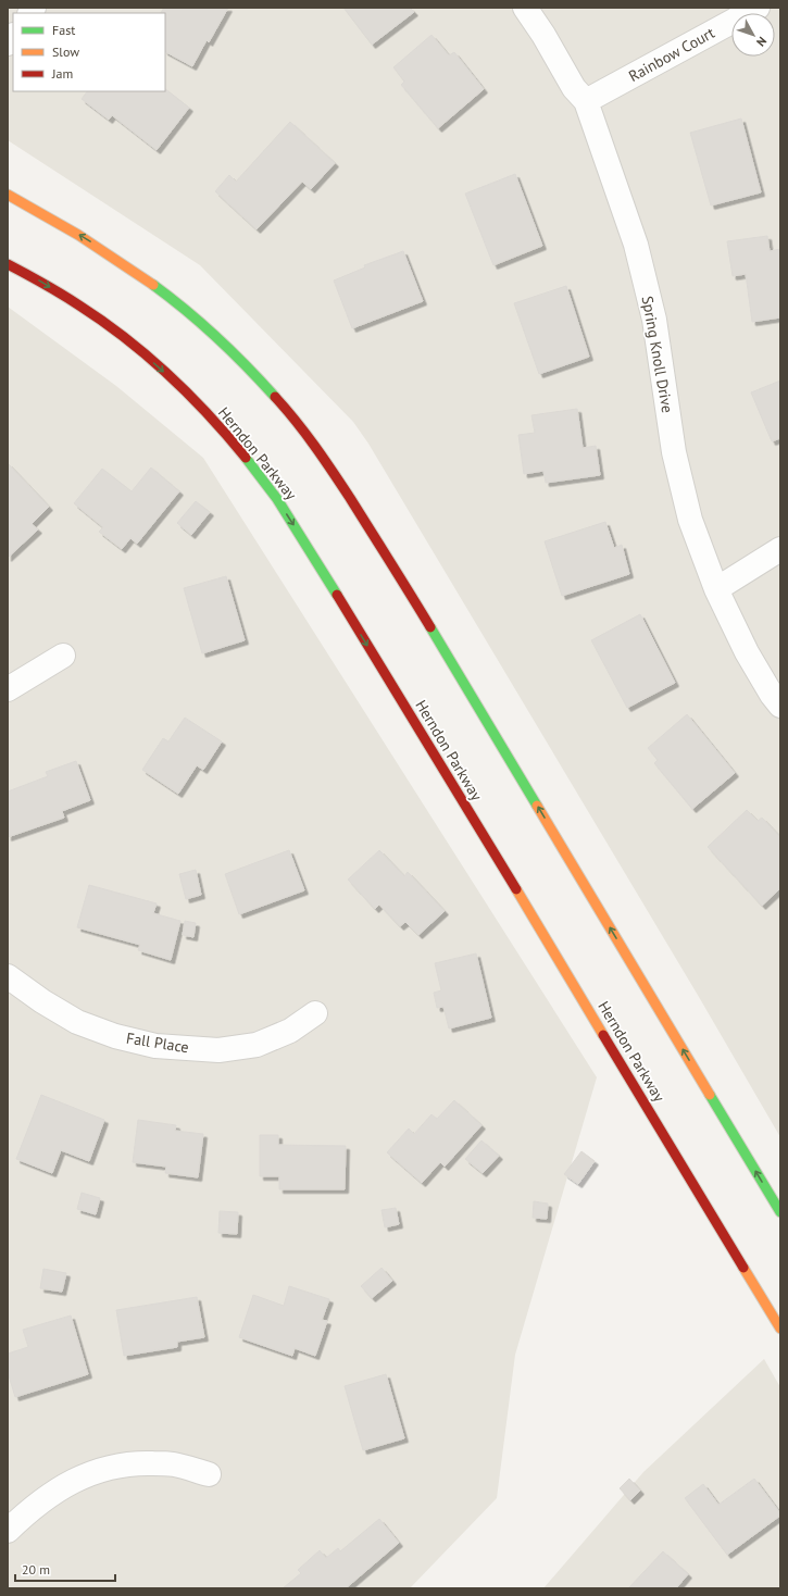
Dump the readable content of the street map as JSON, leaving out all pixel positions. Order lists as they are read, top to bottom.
{
  "streets": {
    "main road": ["Herndon Parkway"],
    "street": ["Rainbow Court", "Spring Knoll Drive", "Fall Place"]
  },
  "crossings": [
    ["Rainbow Court", "Spring Knoll Drive"]
  ],
  "legend": ["Fast", "Slow", "Jam"],
  "scale_bar": "20 m",
  "north": "bottom right"
}
